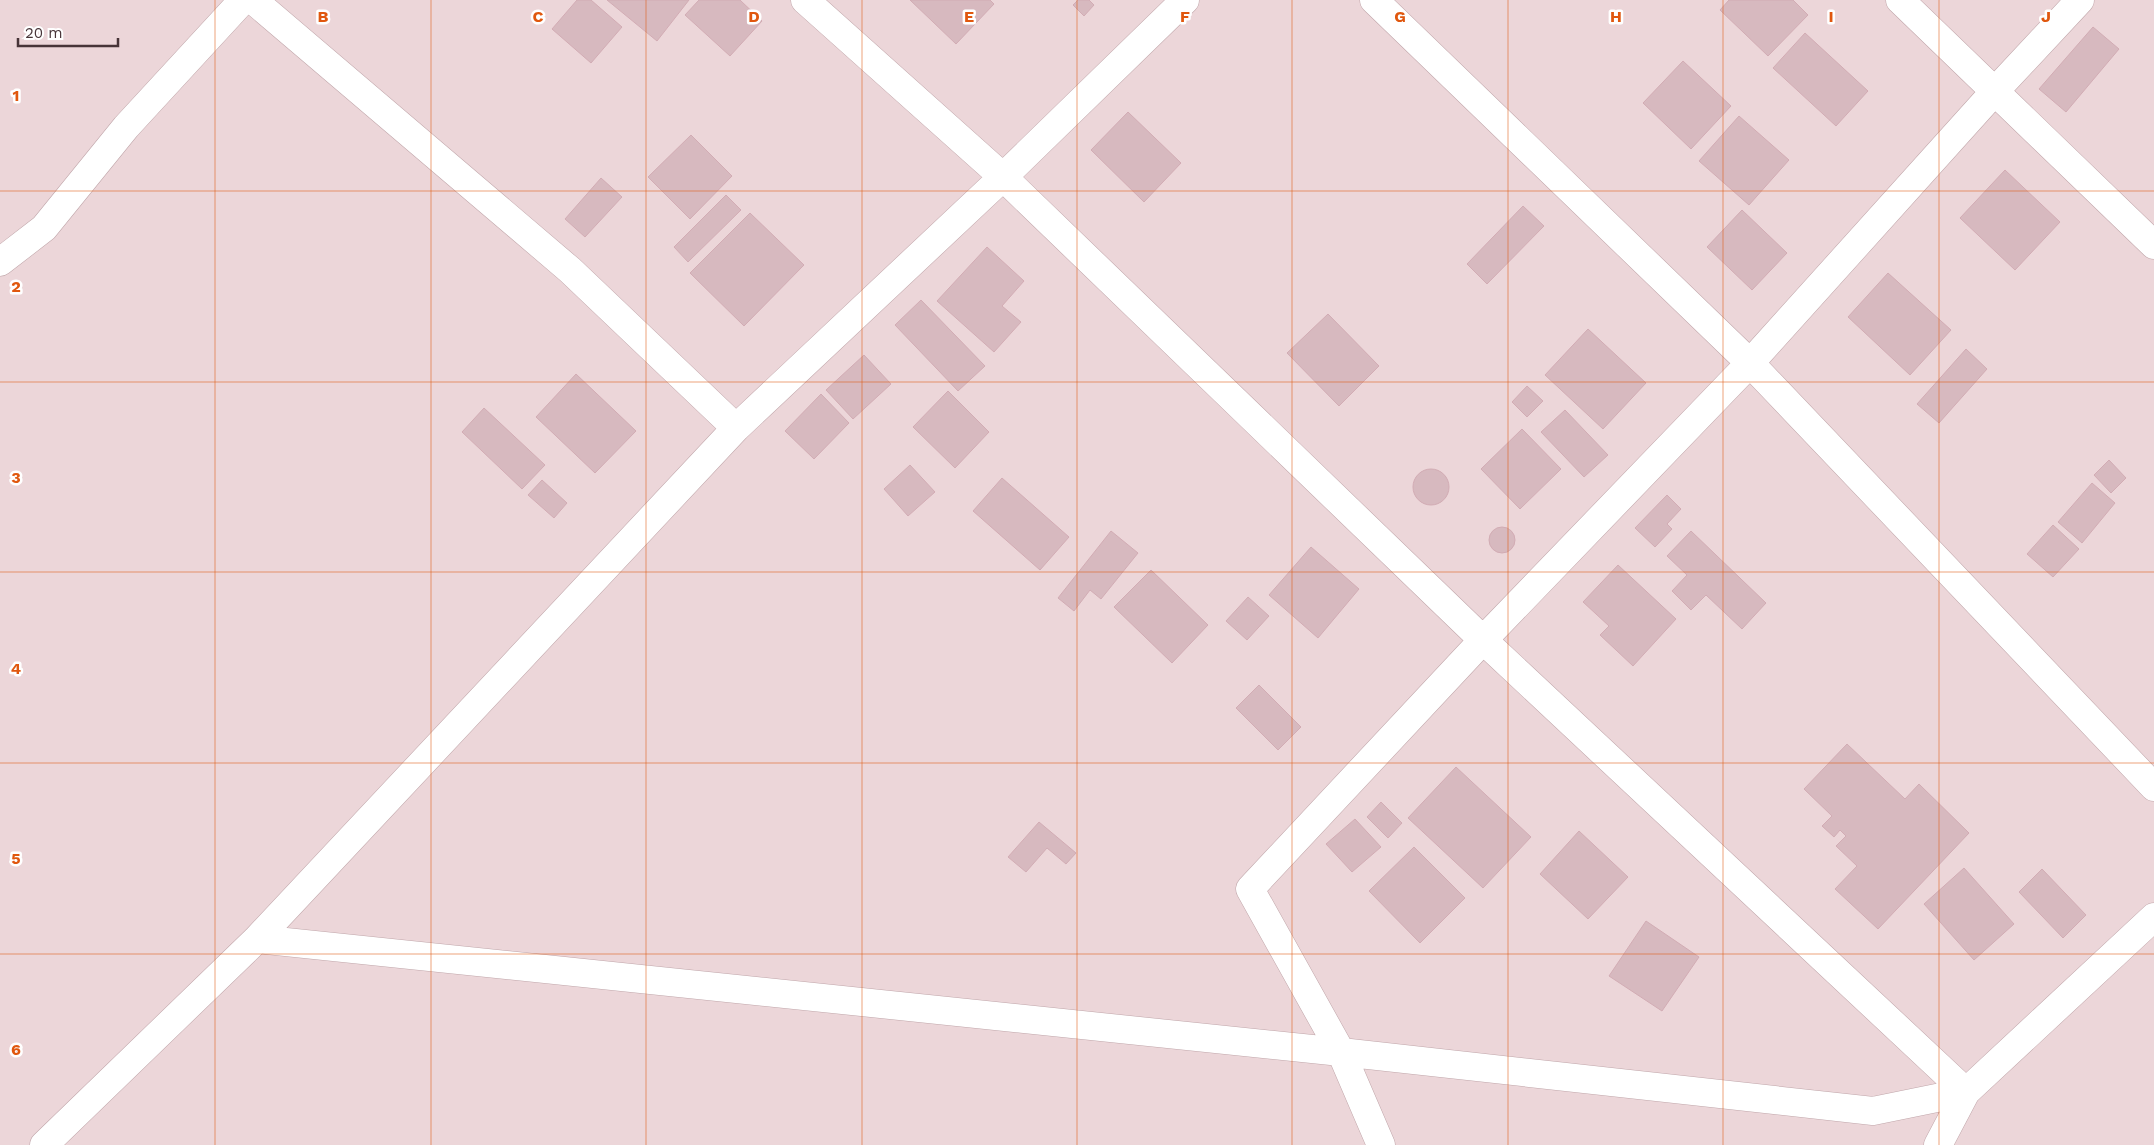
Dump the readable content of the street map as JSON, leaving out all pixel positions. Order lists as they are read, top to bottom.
{
  "scale_bar": "20 m",
  "grid": {
    "columns": [
      "B",
      "C",
      "D",
      "E",
      "F",
      "G",
      "H",
      "I",
      "J"
    ],
    "rows": [
      "1",
      "2",
      "3",
      "4",
      "5",
      "6"
    ]
  }
}
